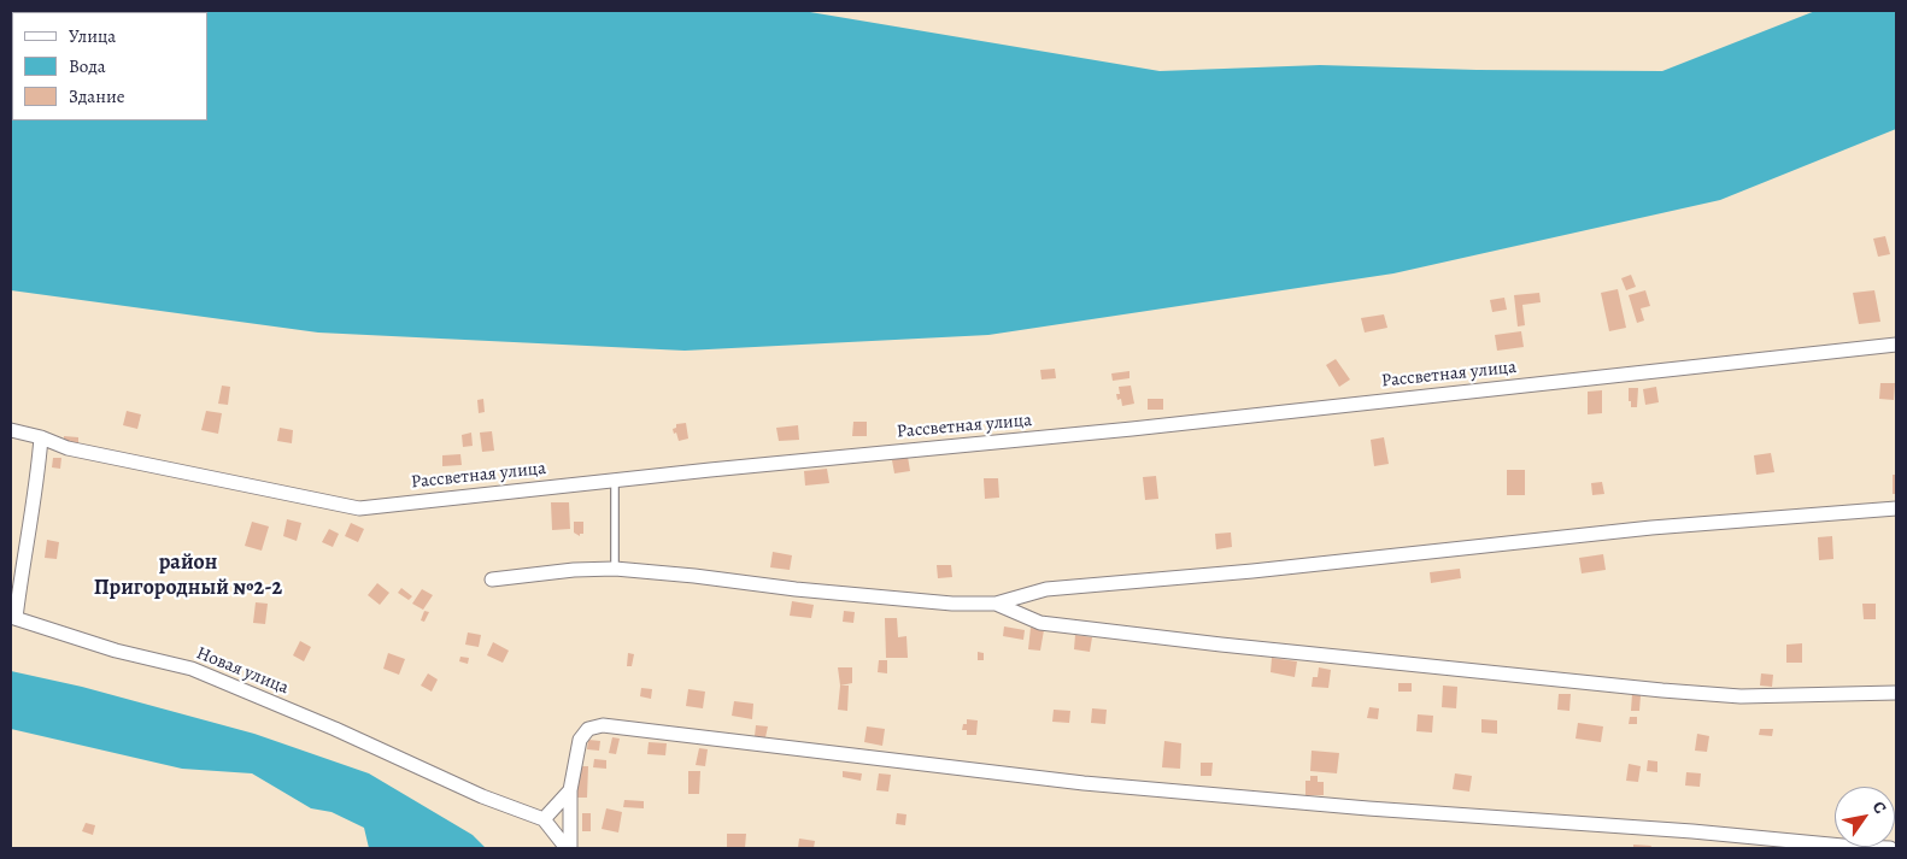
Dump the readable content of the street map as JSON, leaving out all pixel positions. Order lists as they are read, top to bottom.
{
  "streets": {
    "street": ["Рассветная улица", "Новая улица"]
  },
  "crossings": [
    ["Рассветная улица", "Новая улица"]
  ],
  "districts": ["район Пригородный №2-2"],
  "legend": ["Улица", "Вода", "Здание"],
  "north": "top right"
}
